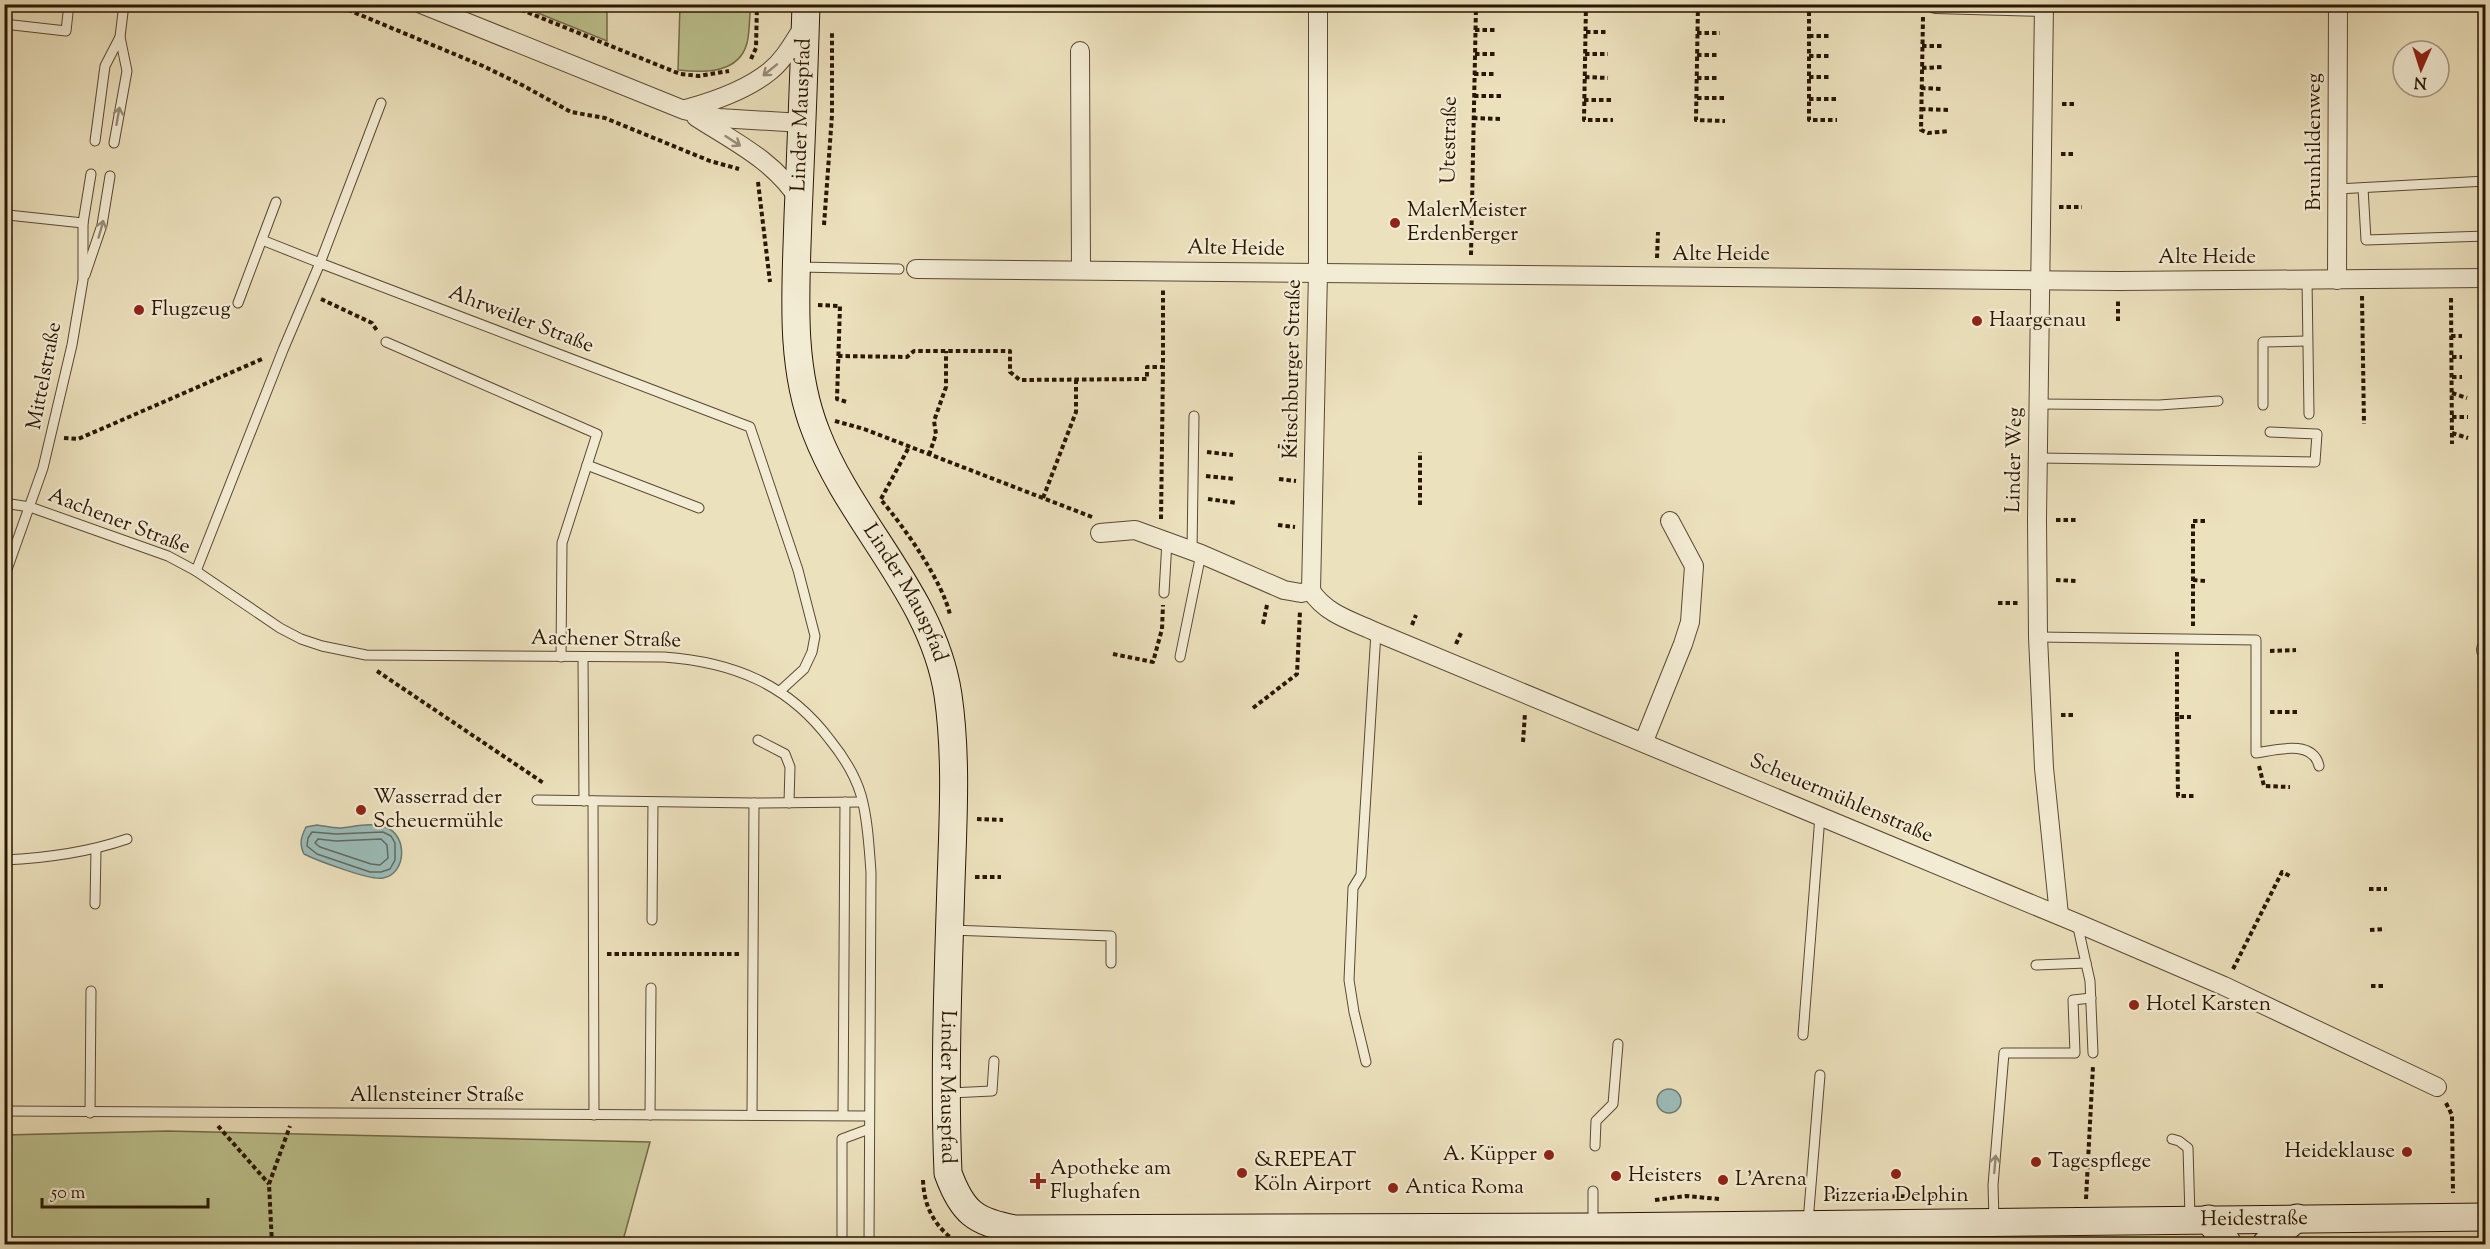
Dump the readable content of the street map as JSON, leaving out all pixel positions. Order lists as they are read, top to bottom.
{
  "streets": {
    "street": [
      "Linder Mauspfad",
      "Brunhildenweg",
      "Alte Heide",
      "Kitschburger Straße",
      "Linder Weg",
      "Scheuermühlenstraße",
      "Heidestraße"
    ],
    "lane": [
      "Ahrweiler Straße",
      "Mittelstraße",
      "Aachener Straße",
      "Allensteiner Straße"
    ],
    "path": ["Utestraße"]
  },
  "crossings": [
    ["Linder Mauspfad", "Heidestraße"],
    ["Utestraße", "Alte Heide"],
    ["Brunhildenweg", "Alte Heide"],
    ["Alte Heide", "Kitschburger Straße"],
    ["Alte Heide", "Linder Weg"],
    ["Ahrweiler Straße", "Aachener Straße"],
    ["Kitschburger Straße", "Scheuermühlenstraße"],
    ["Mittelstraße", "Aachener Straße"],
    ["Linder Weg", "Scheuermühlenstraße"],
    ["Aachener Straße", "Allensteiner Straße"]
  ],
  "places": {
    "other": [
      "MalerMeister Erdenberger",
      "Flugzeug",
      "Haargenau",
      "Wasserrad der Scheuermühle",
      "Hotel Karsten",
      "Heideklause",
      "A. Küpper",
      "Tagespflege",
      "&REPEAT Köln Airport",
      "Pizzeria Delphin",
      "Heisters",
      "L'Arena",
      "Antica Roma"
    ],
    "health": ["Apotheke am Flughafen"]
  },
  "scale_bar": "50 m",
  "north": "bottom"
}
